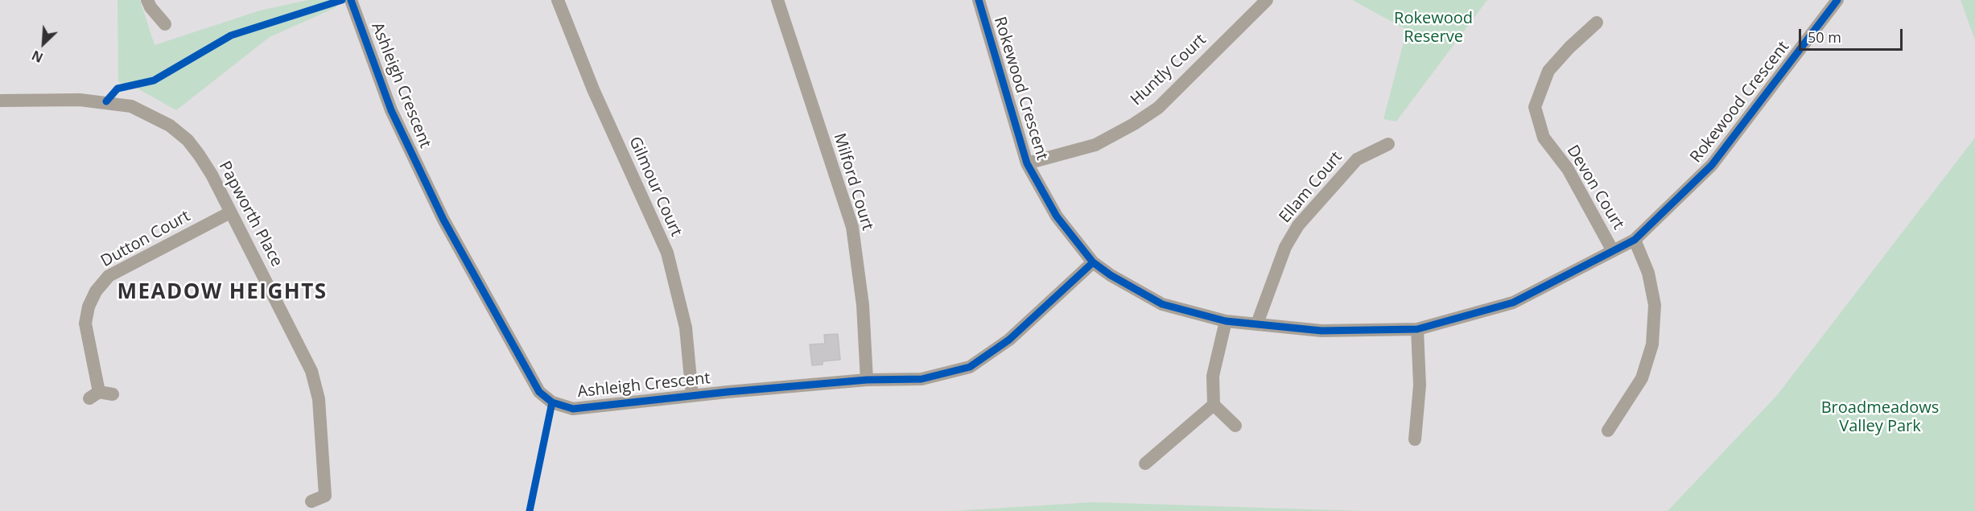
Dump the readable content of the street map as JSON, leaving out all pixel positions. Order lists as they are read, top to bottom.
{
  "streets": {
    "street": [
      "Huntly Court",
      "Ashleigh Crescent",
      "Rokewood Crescent",
      "Milford Court",
      "Gilmour Court",
      "Ellam Court",
      "Devon Court",
      "Papworth Place",
      "Dutton Court"
    ]
  },
  "crossings": [
    ["Huntly Court", "Rokewood Crescent"],
    ["Ashleigh Crescent", "Rokewood Crescent"],
    ["Ashleigh Crescent", "Milford Court"],
    ["Ashleigh Crescent", "Gilmour Court"],
    ["Rokewood Crescent", "Ellam Court"],
    ["Rokewood Crescent", "Devon Court"],
    ["Papworth Place", "Dutton Court"]
  ],
  "districts": ["MEADOW HEIGHTS"],
  "parks": ["Rokewood Reserve", "Broadmeadows Valley Park"],
  "scale_bar": "50 m",
  "north": "bottom left"
}
